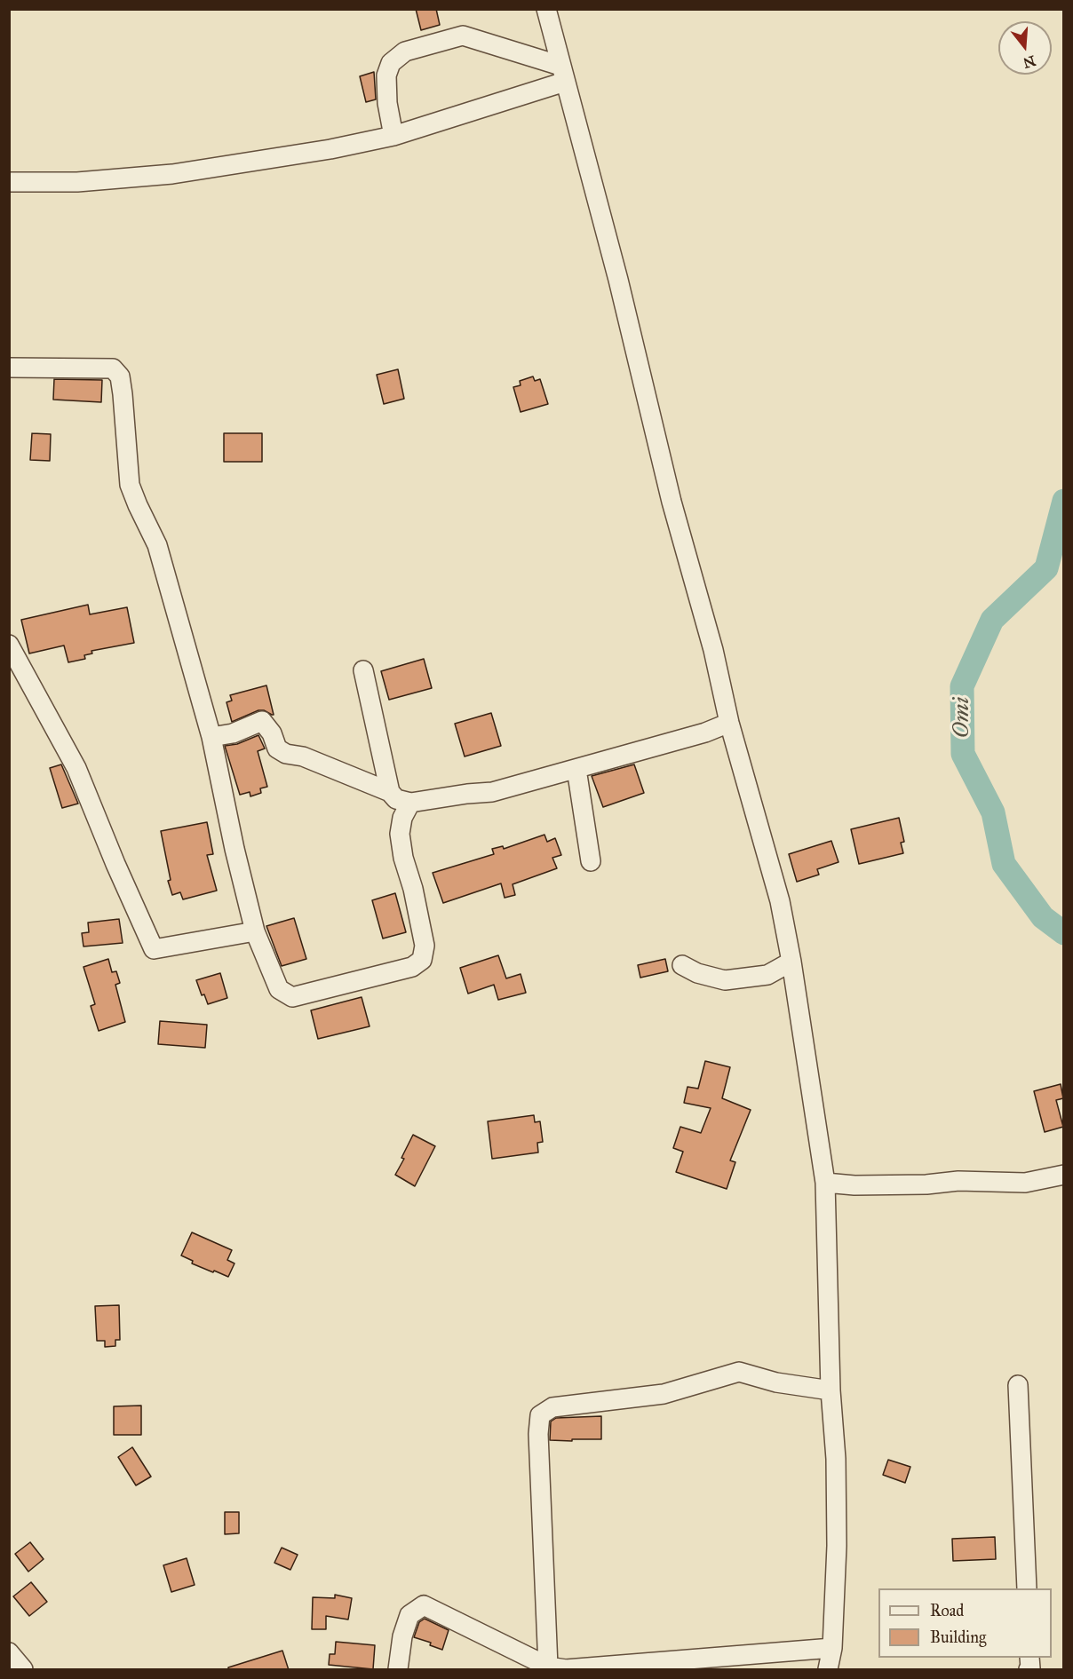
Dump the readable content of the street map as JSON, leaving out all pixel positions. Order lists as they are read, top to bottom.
{
  "water": ["Omi"],
  "legend": ["Road", "Building"],
  "north": "bottom"
}
